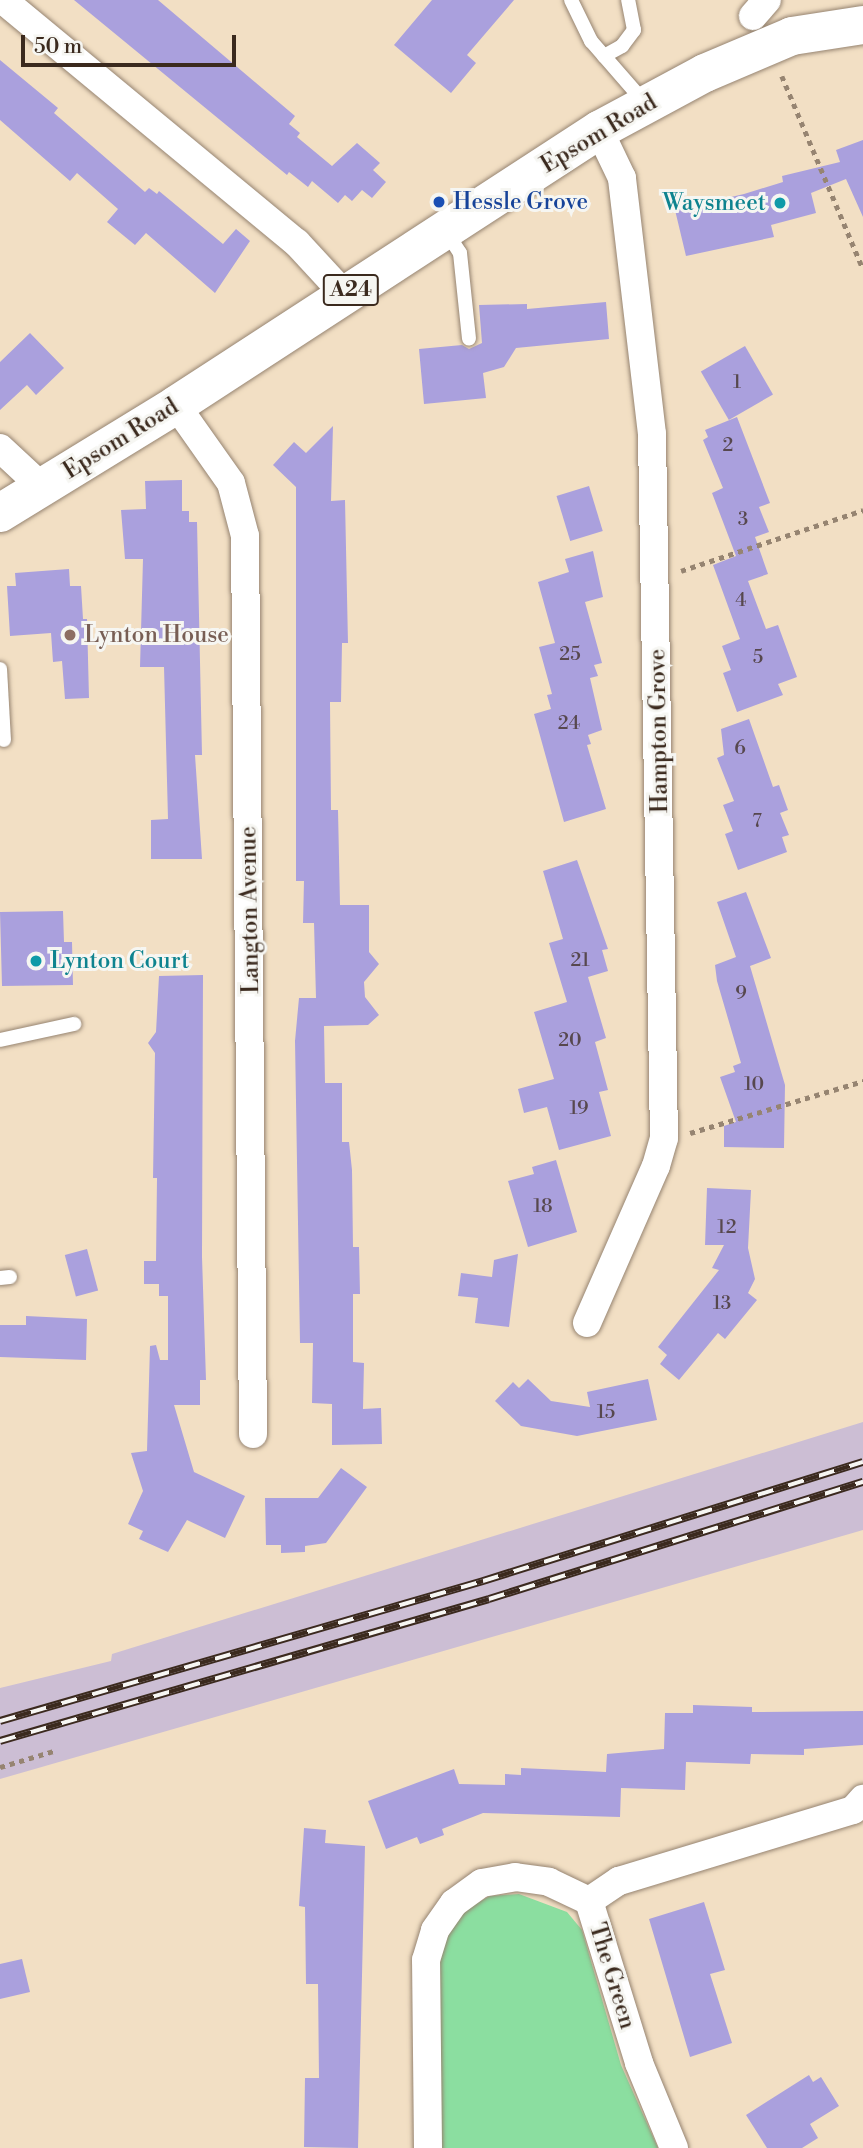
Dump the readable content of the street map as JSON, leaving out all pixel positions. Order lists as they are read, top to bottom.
{
  "streets": {
    "highway": ["Epsom Road", "A24"],
    "street": ["Hampton Grove", "Langton Avenue", "The Green"]
  },
  "crossings": [
    ["Epsom Road", "Hampton Grove"],
    ["Epsom Road", "Langton Avenue"]
  ],
  "places": [
    "Hessle Grove",
    "Waysmeet",
    "Lynton House",
    "Lynton Court"
  ],
  "house_numbers": [
    "1",
    "2",
    "3",
    "4",
    "25",
    "5",
    "24",
    "6",
    "7",
    "21",
    "9",
    "20",
    "10",
    "19",
    "18",
    "12",
    "13",
    "15"
  ],
  "scale_bar": "50 m"
}
